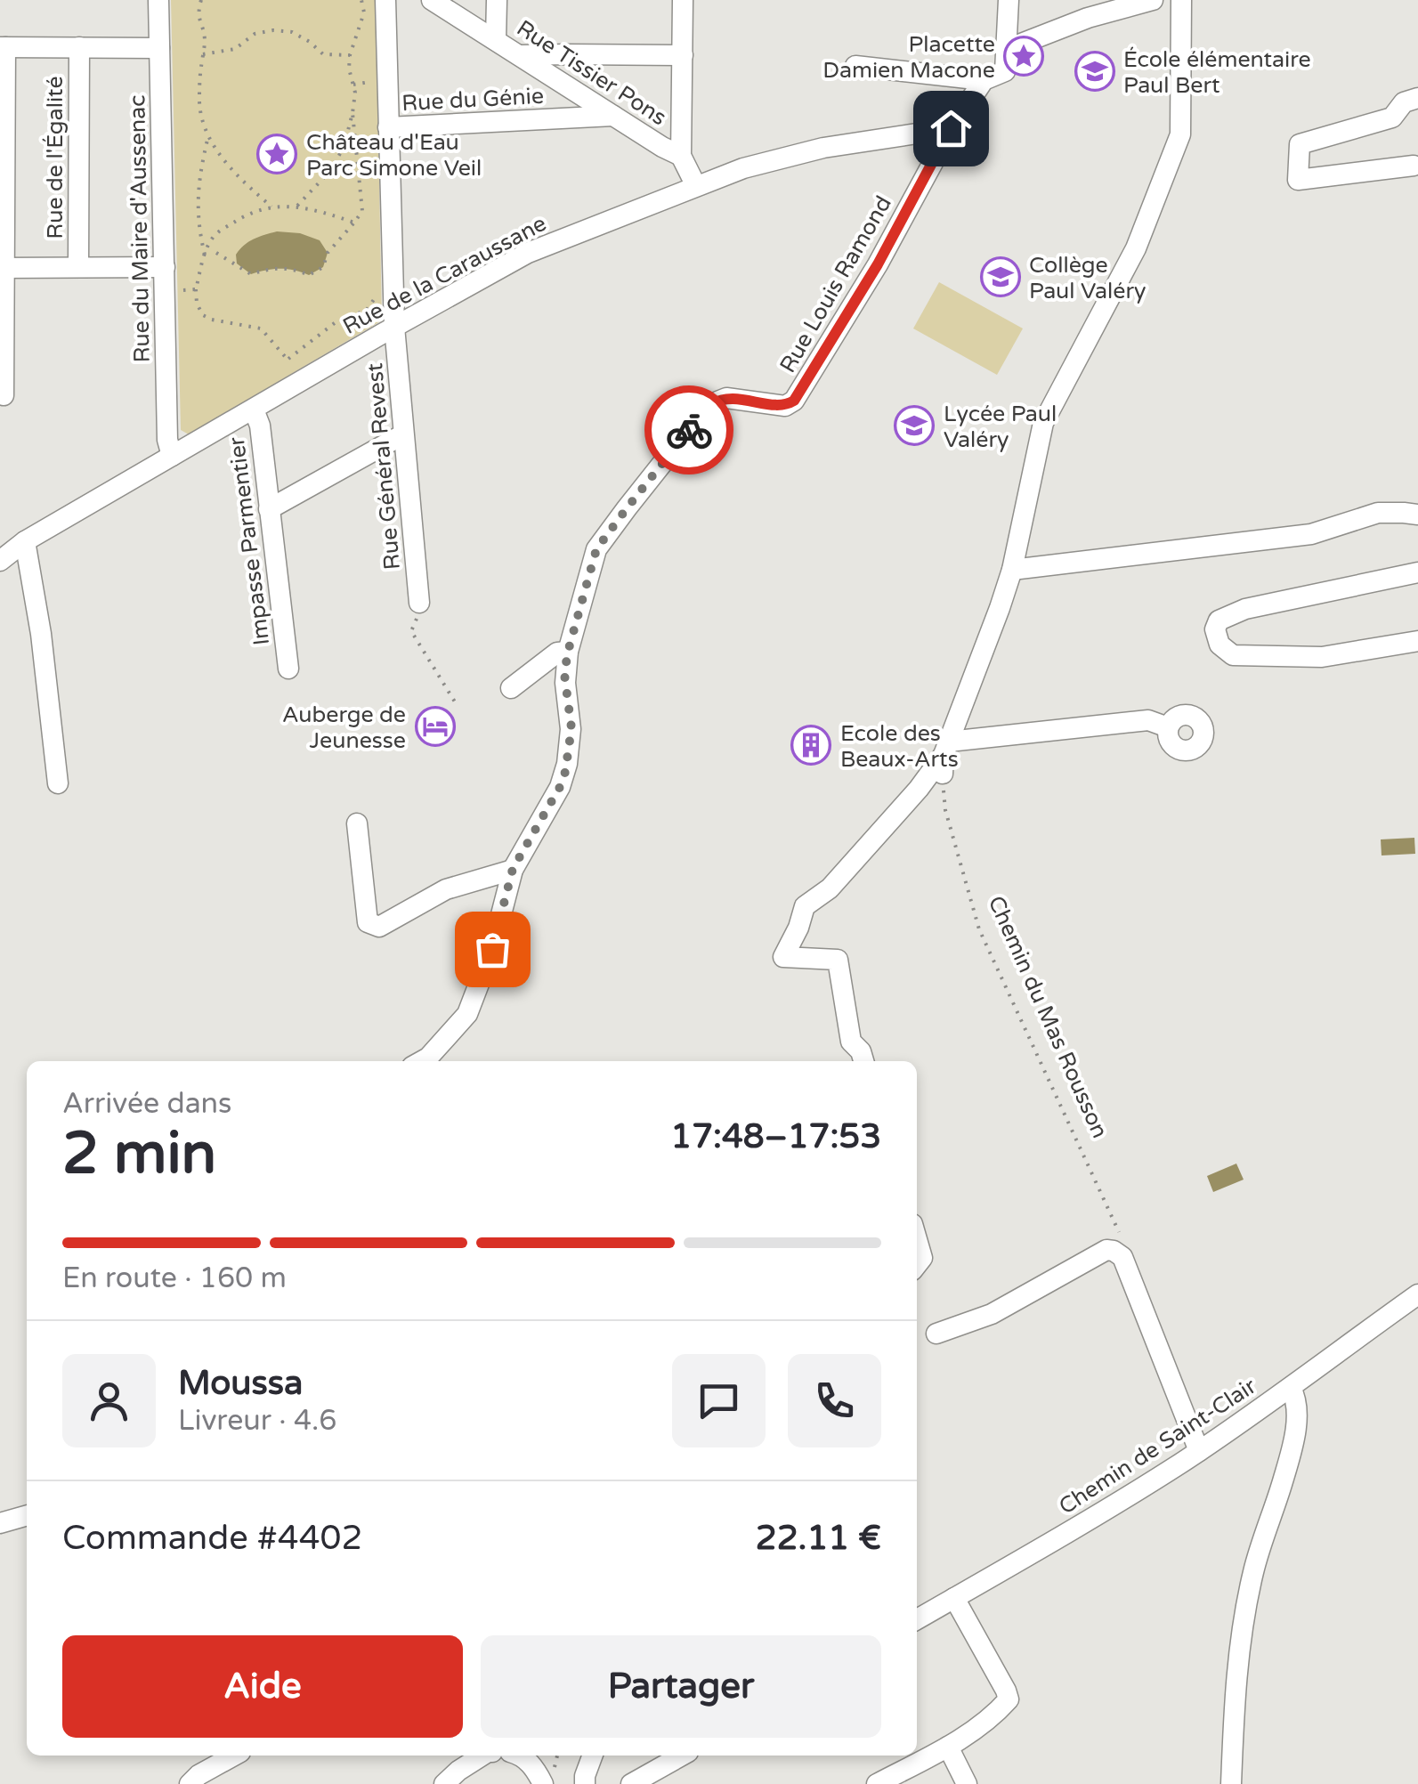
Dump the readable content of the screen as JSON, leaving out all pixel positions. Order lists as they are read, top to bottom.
{
  "streets": {
    "street": [
      "Rue Tissier Pons",
      "Rue du Génie",
      "Rue de l'Égalité",
      "Rue du Maire d'Aussenac",
      "Rue de la Caraussane",
      "Rue Louis Ramond",
      "Rue Général Revest",
      "Impasse Parmentier",
      "Chemin de Saint-Clair"
    ],
    "path": ["Chemin du Mas Rousson"]
  },
  "crossings": [
    ["Rue Tissier Pons", "Rue du Génie"],
    ["Rue du Génie", "Rue Général Revest"],
    ["Rue du Maire d'Aussenac", "Rue de la Caraussane"],
    ["Rue de la Caraussane", "Rue Louis Ramond"],
    ["Rue de la Caraussane", "Rue Général Revest"],
    ["Rue de la Caraussane", "Impasse Parmentier"]
  ],
  "places": {
    "place": ["Placette Damien Macone", "Château d'Eau Parc Simone Veil"],
    "school or university": ["École élémentaire Paul Bert", "Collège Paul Valéry", "Lycée Paul Valéry"],
    "hotel": ["Auberge de Jeunesse"],
    "building": ["Ecole des Beaux-Arts"]
  },
  "page": {
    "heading": ["2 min", "Arrivée dans", "17:48–17:53"],
    "panel": [
      "Moussa",
      "Livreur · 4.6",
      "Commande #4402",
      "22.11 €"
    ],
    "bar": "En route · 160 m",
    "buttons": ["Aide", "Partager"]
  }
}
